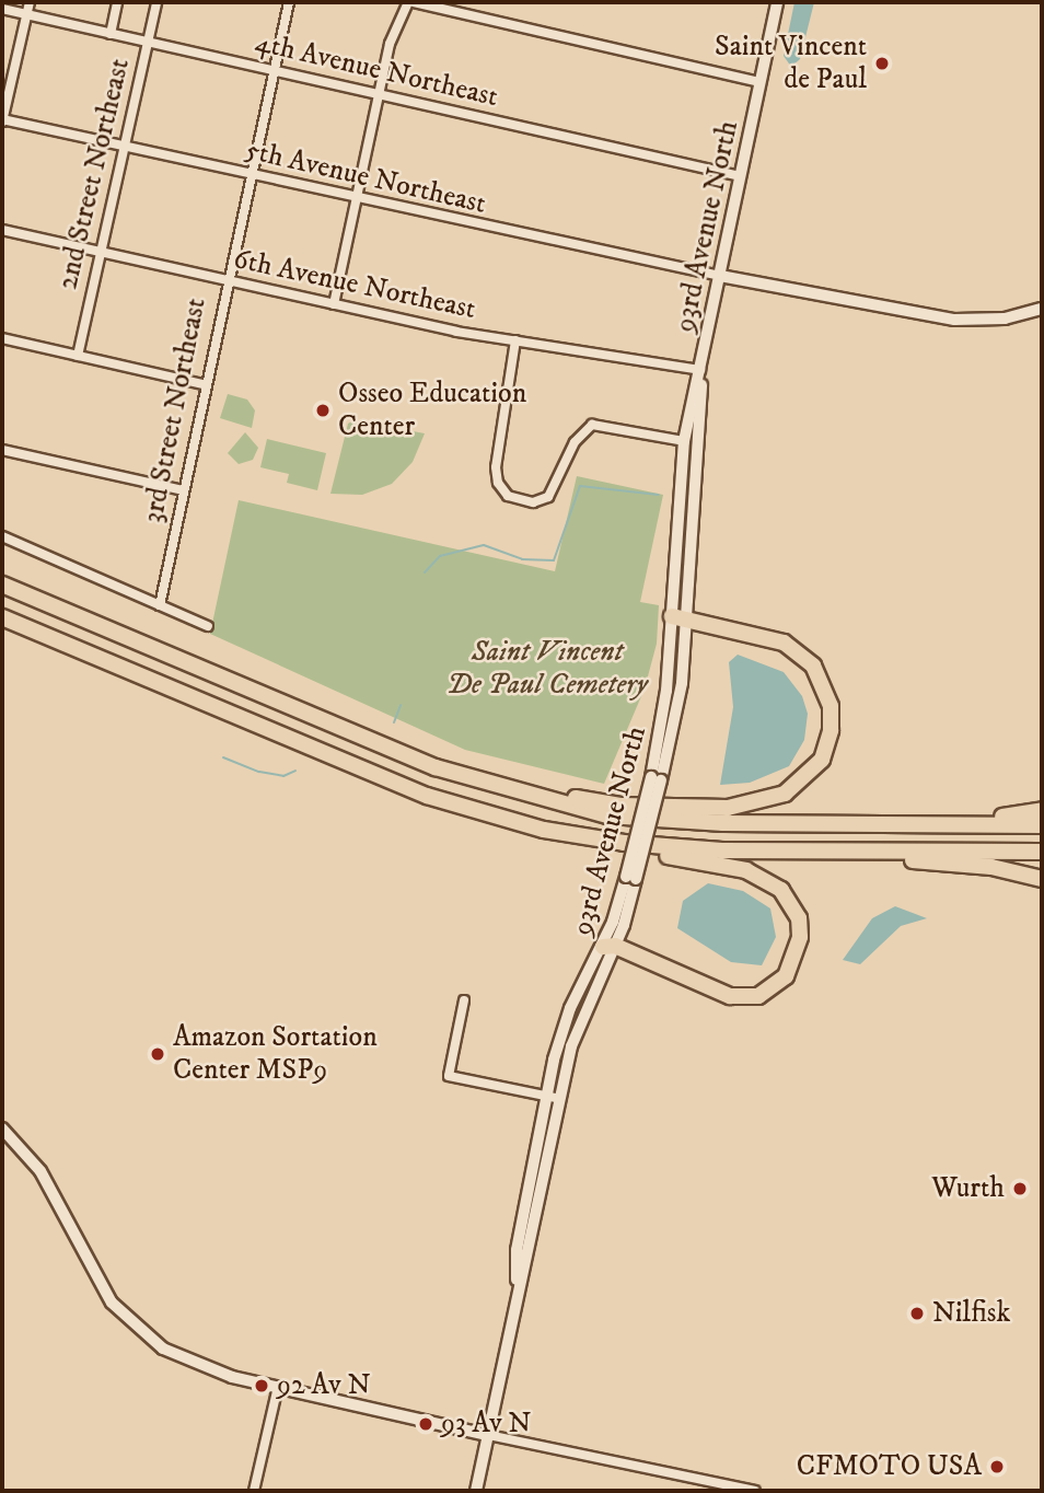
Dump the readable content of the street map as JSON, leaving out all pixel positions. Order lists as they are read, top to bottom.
{
  "streets": {
    "street": [
      "4th Avenue Northeast",
      "2nd Street Northeast",
      "5th Avenue Northeast",
      "93rd Avenue North",
      "6th Avenue Northeast",
      "3rd Street Northeast"
    ]
  },
  "crossings": [
    ["4th Avenue Northeast", "2nd Street Northeast"],
    ["4th Avenue Northeast", "93rd Avenue North"],
    ["4th Avenue Northeast", "3rd Street Northeast"],
    ["2nd Street Northeast", "5th Avenue Northeast"],
    ["2nd Street Northeast", "6th Avenue Northeast"],
    ["5th Avenue Northeast", "93rd Avenue North"],
    ["5th Avenue Northeast", "3rd Street Northeast"],
    ["93rd Avenue North", "6th Avenue Northeast"],
    ["6th Avenue Northeast", "3rd Street Northeast"]
  ],
  "parks": ["Saint Vincent De Paul Cemetery"],
  "places": [
    "Saint Vincent de Paul",
    "Osseo Education Center",
    "Amazon Sortation Center MSP9",
    "Wurth",
    "Nilfisk",
    "92 Av N",
    "93 Av N",
    "CFMOTO USA"
  ]
}
